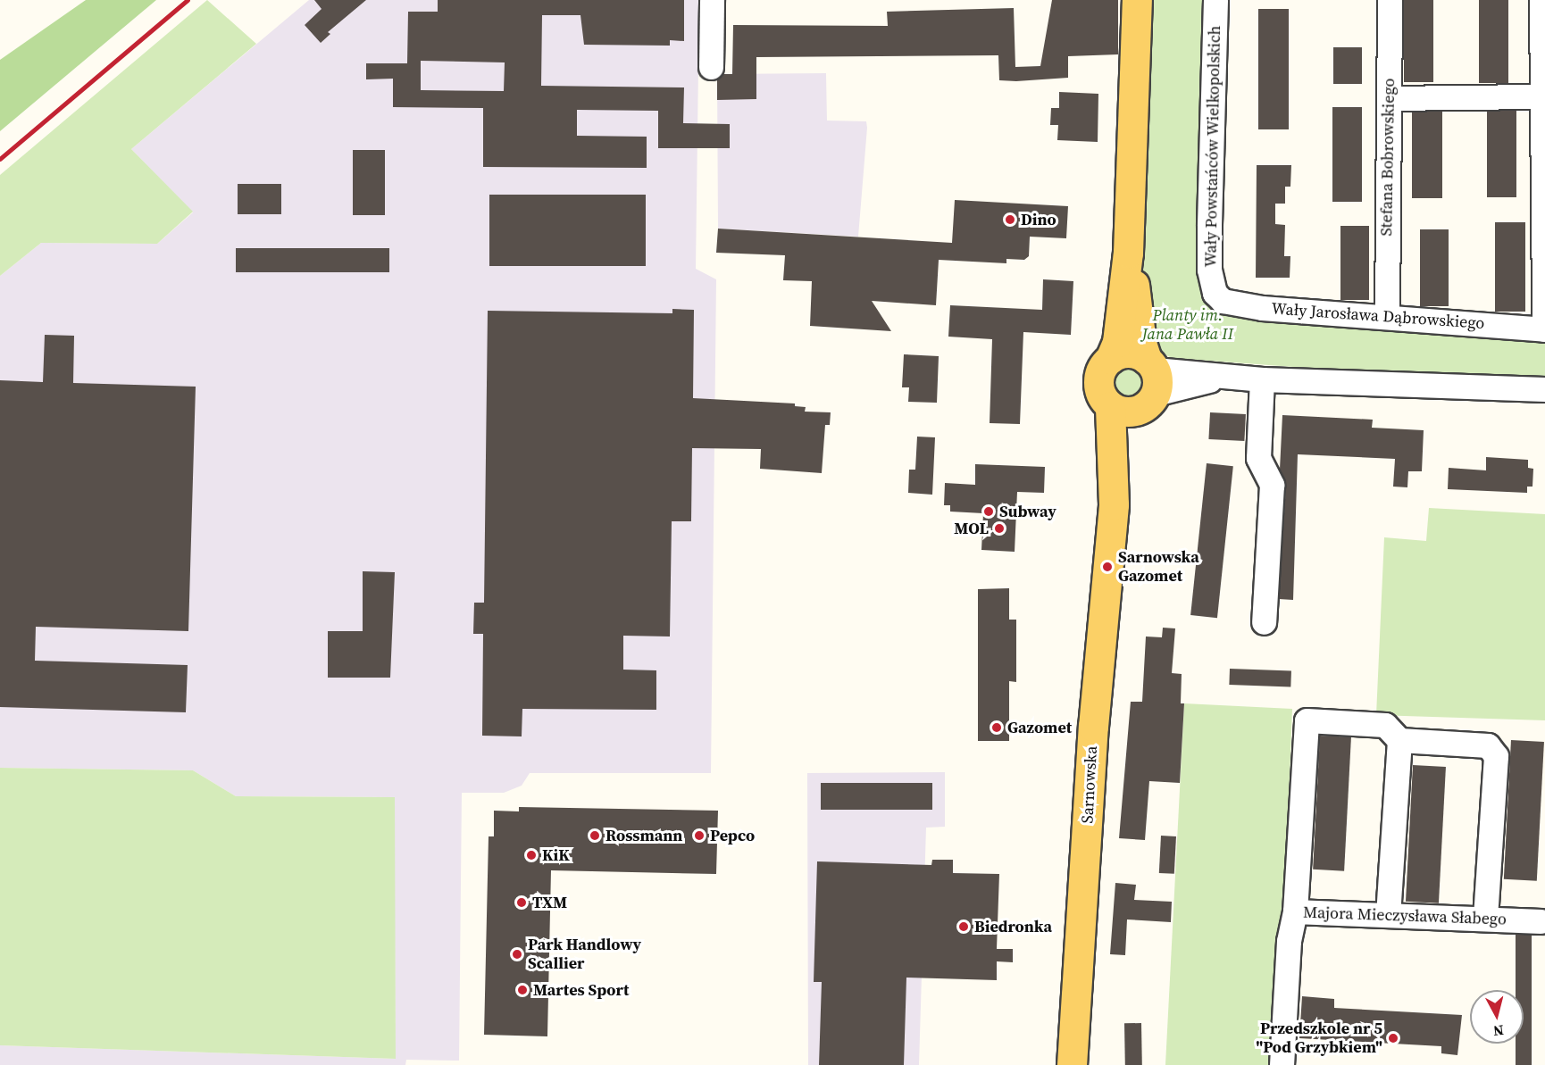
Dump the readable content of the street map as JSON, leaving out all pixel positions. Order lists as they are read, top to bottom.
{
  "streets": {
    "main road": ["Sarnowska"],
    "street": [
      "Wały Powstańców Wielkopolskich",
      "Stefana Bobrowskiego",
      "Wały Jarosława Dąbrowskiego",
      "Majora Mieczysława Słabego"
    ]
  },
  "crossings": [
    ["Wały Powstańców Wielkopolskich", "Wały Jarosława Dąbrowskiego"],
    ["Stefana Bobrowskiego", "Wały Jarosława Dąbrowskiego"]
  ],
  "parks": ["Planty im. Jana Pawła II"],
  "places": [
    "Dino",
    "Subway",
    "MOL",
    "Sarnowska Gazomet",
    "Gazomet",
    "Rossmann",
    "Pepco",
    "KiK",
    "TXM",
    "Biedronka",
    "Park Handlowy Scallier",
    "Martes Sport",
    "Przedszkole nr 5 \"Pod Grzybkiem\""
  ],
  "north": "bottom"
}
